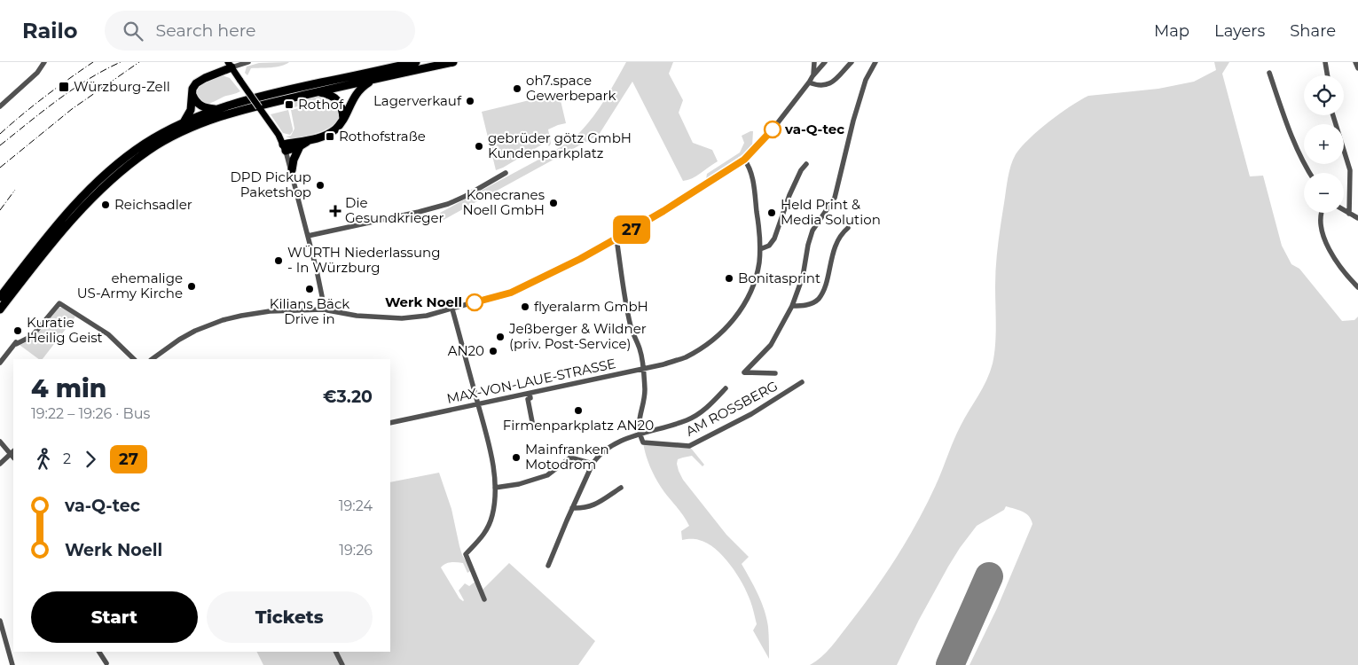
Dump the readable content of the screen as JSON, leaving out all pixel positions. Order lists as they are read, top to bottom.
{
  "streets": {
    "street": ["MAX-VON-LAUE-STRASSE", "AM ROSSBERG"]
  },
  "places": {
    "transit": ["Würzburg-Zell", "Rothof", "Rothofstraße"],
    "other": [
      "oh7.space Gewerbepark",
      "Lagerverkauf",
      "va-Q-tec",
      "gebrüder götz GmbH Kundenparkplatz",
      "DPD Pickup Paketshop",
      "Konecranes Noell GmbH",
      "Reichsadler",
      "Held Print & Media Solution",
      "WÜRTH Niederlassung - In Würzburg",
      "Bonitasprint",
      "ehemalige US-Army Kirche",
      "Kilians Bäck Drive in",
      "Werk Noell",
      "flyeralarm GmbH",
      "Kuratie Heilig Geist",
      "Jeßberger & Wildner (priv. Post-Service)",
      "AN20",
      "Firmenparkplatz AN20",
      "Mainfranken Motodrom"
    ],
    "health": ["Die Gesundkrieger"]
  },
  "lines": ["bus line 27"],
  "page": {
    "header": "Railo",
    "search": "Search here",
    "nav": ["Map", "Layers", "Share"],
    "on_map": "27",
    "map_buttons": ["+", "−"],
    "heading": ["4 min", "19:22 – 19:26 · Bus", "€3.20"],
    "legs": ["2", "27"],
    "list": [
      {
        "name": "va-Q-tec",
        "value": "19:24"
      },
      {
        "name": "Werk Noell",
        "value": "19:26"
      }
    ],
    "buttons": ["Start", "Tickets"]
  }
}
